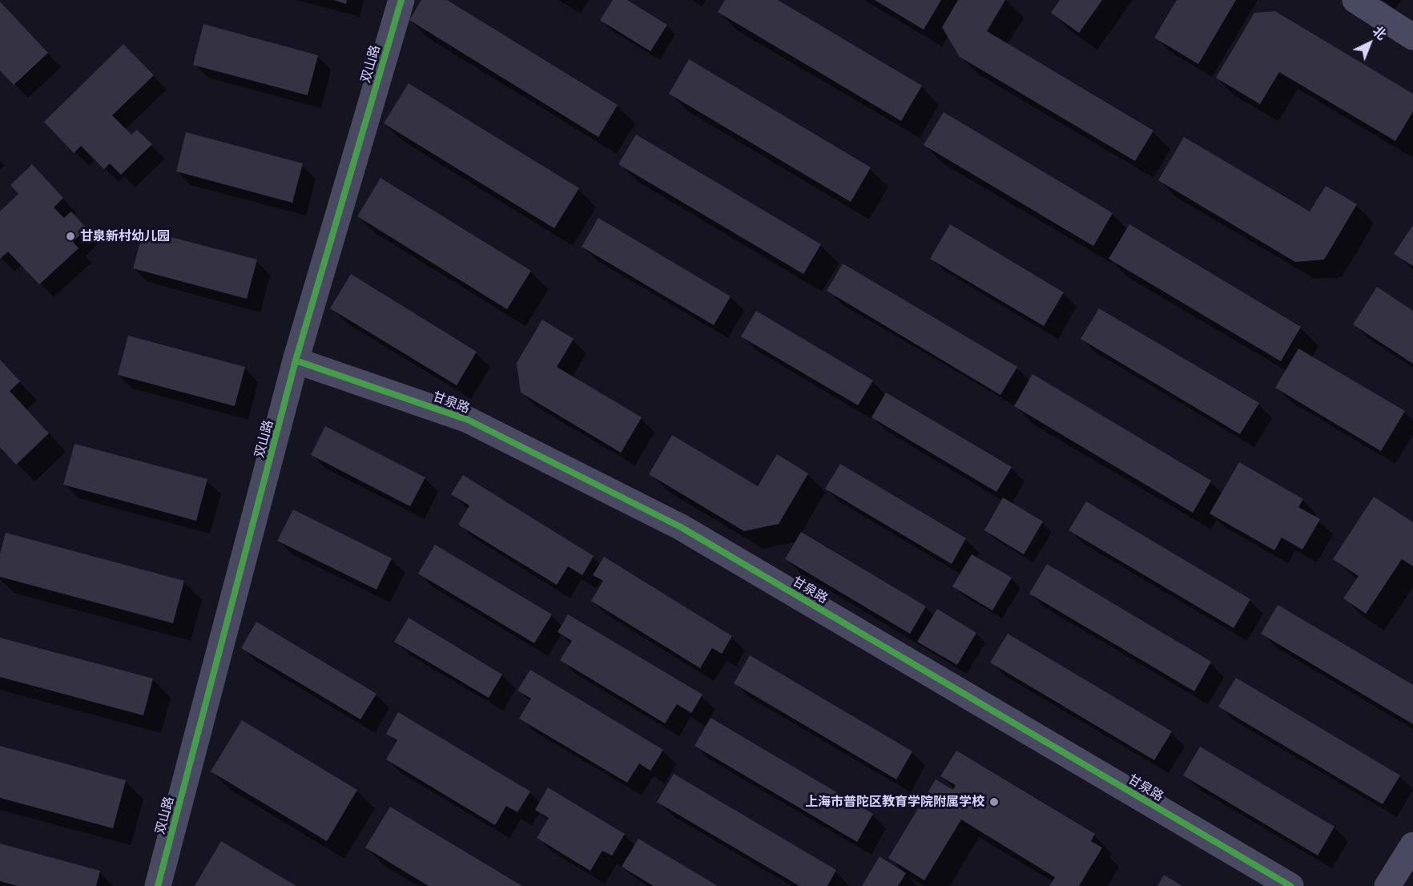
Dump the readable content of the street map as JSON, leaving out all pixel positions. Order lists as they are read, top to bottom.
{
  "streets": {
    "street": ["双山路", "甘泉路"]
  },
  "crossings": [
    ["双山路", "甘泉路"]
  ],
  "places": ["甘泉新村幼儿园", "上海市普陀区教育学院附属学校"],
  "north": "top right"
}
